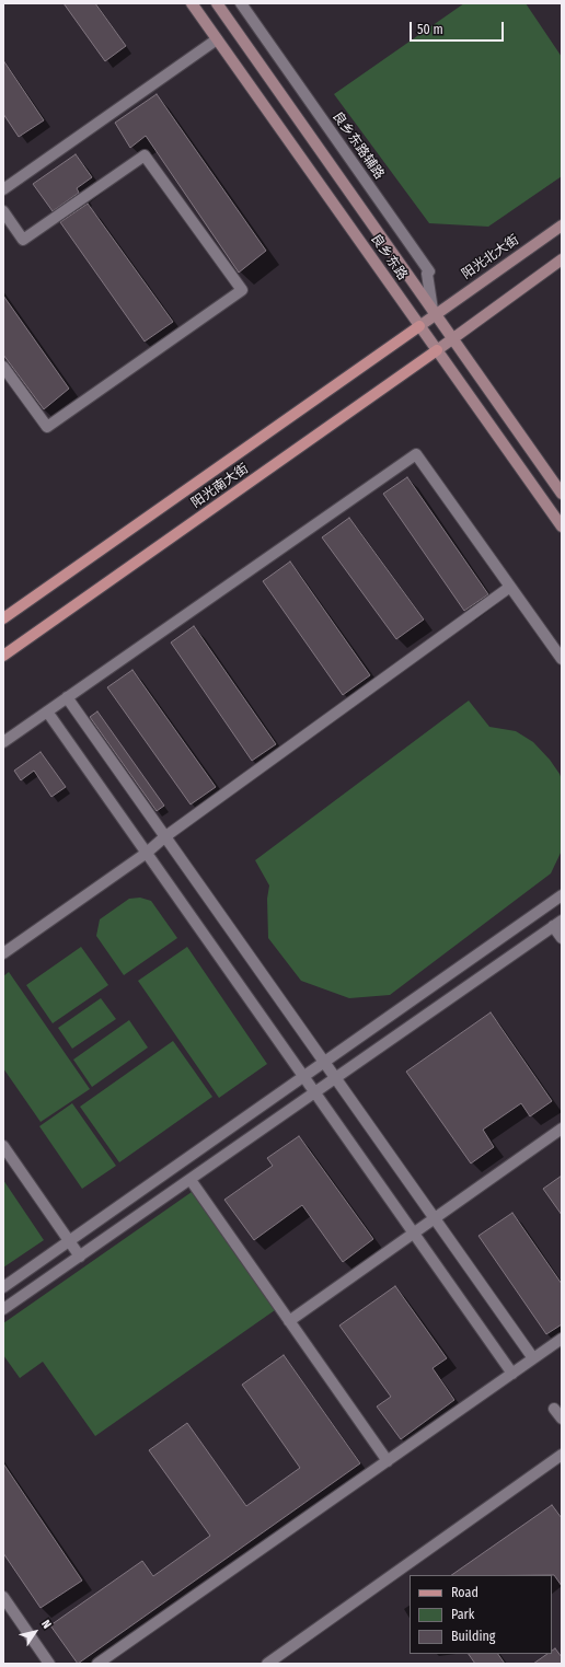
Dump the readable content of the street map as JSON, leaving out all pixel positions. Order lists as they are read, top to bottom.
{
  "streets": {
    "main road": ["良乡东路", "阳光北大街", "阳光南大街"],
    "street": ["良乡东路辅路"]
  },
  "crossings": [
    ["良乡东路辅路", "良乡东路"],
    ["良乡东路辅路", "阳光北大街"],
    ["良乡东路辅路", "阳光南大街"],
    ["良乡东路", "阳光北大街"],
    ["良乡东路", "阳光南大街"],
    ["阳光北大街", "阳光南大街"]
  ],
  "legend": ["Road", "Park", "Building"],
  "scale_bar": "50 m",
  "north": "top right"
}
